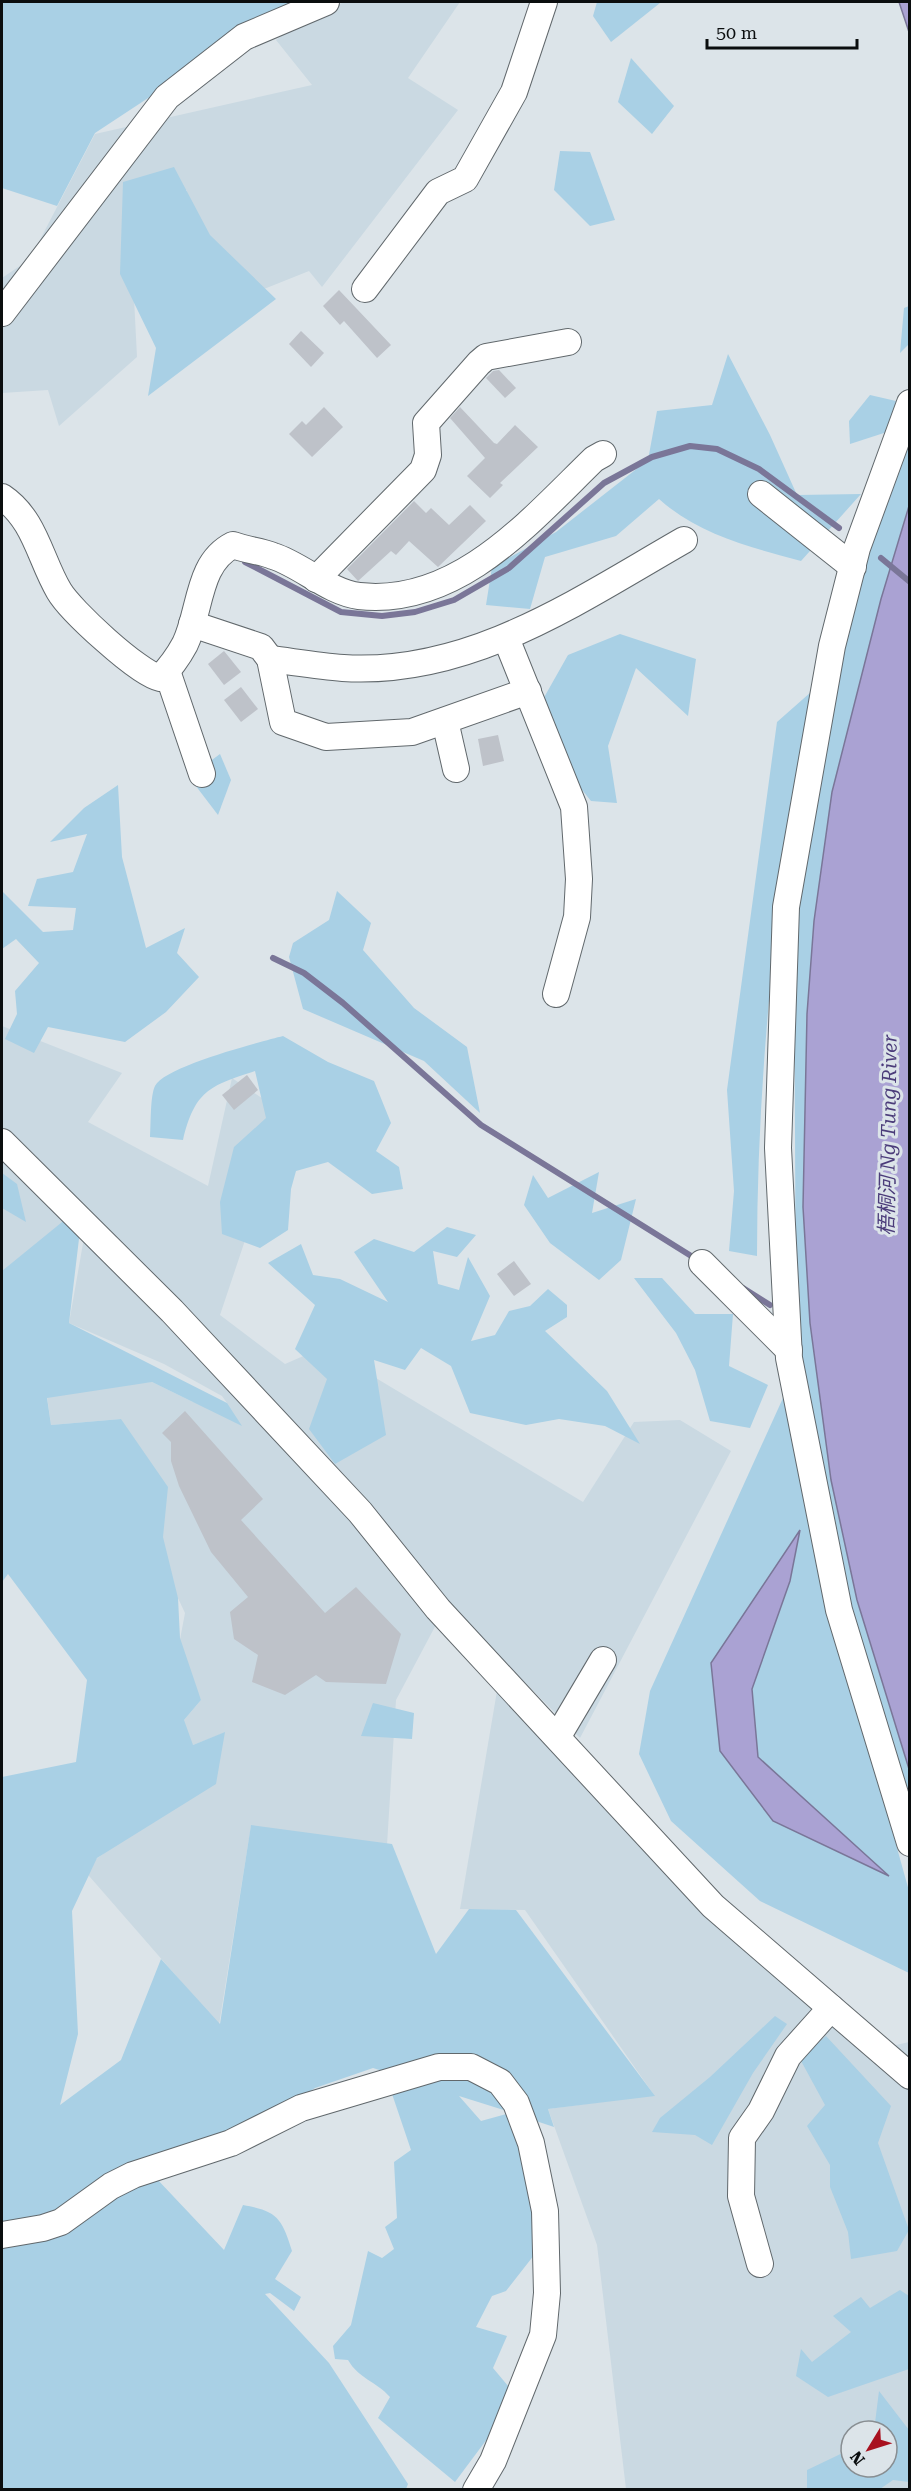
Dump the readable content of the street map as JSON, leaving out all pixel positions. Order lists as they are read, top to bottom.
{
  "water": ["梧桐河 Ng Tung River"],
  "scale_bar": "50 m",
  "north": "bottom left"
}
